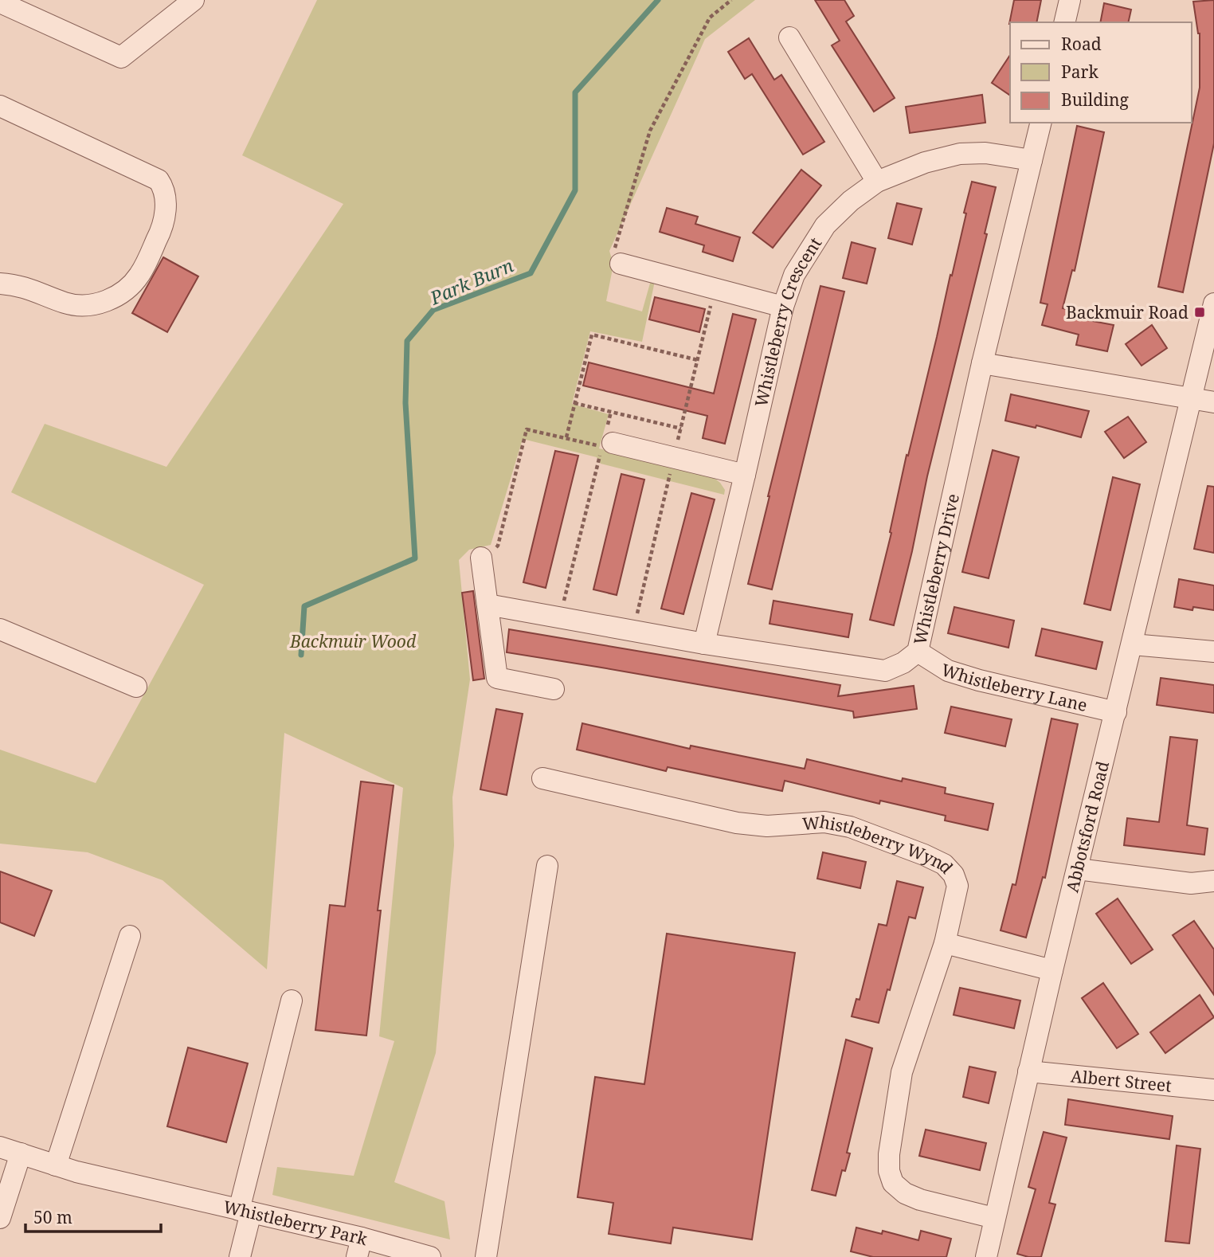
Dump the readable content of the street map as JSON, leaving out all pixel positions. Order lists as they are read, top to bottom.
{
  "streets": {
    "street": [
      "Whistleberry Crescent",
      "Whistleberry Drive",
      "Whistleberry Lane",
      "Abbotsford Road",
      "Whistleberry Wynd",
      "Albert Street",
      "Whistleberry Park"
    ]
  },
  "crossings": [
    ["Whistleberry Crescent", "Whistleberry Drive"],
    ["Whistleberry Drive", "Whistleberry Lane"],
    ["Whistleberry Lane", "Abbotsford Road"],
    ["Abbotsford Road", "Whistleberry Wynd"],
    ["Abbotsford Road", "Albert Street"]
  ],
  "water": ["Park Burn"],
  "parks": ["Backmuir Wood"],
  "places": {
    "transit": ["Backmuir Road"]
  },
  "legend": ["Road", "Park", "Building"],
  "scale_bar": "50 m"
}
